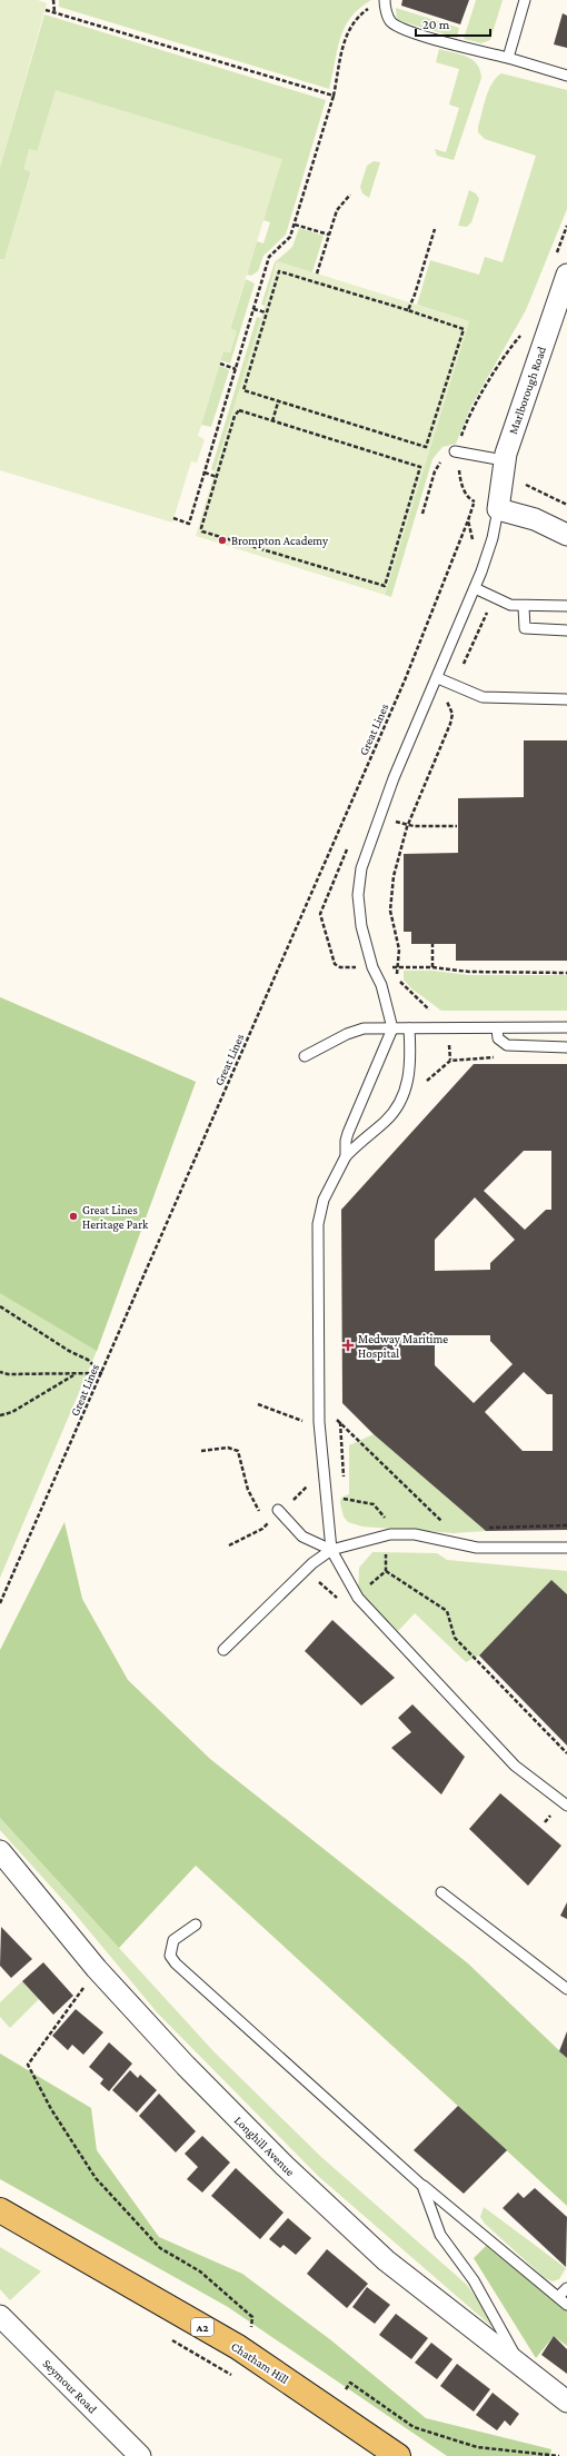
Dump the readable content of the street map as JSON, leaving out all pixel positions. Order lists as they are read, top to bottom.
{
  "streets": {
    "main road": ["A2", "Chatham Hill"],
    "street": ["Marlborough Road", "Longhill Avenue", "Seymour Road"],
    "path": ["Great Lines"]
  },
  "places": {
    "other": ["Brompton Academy", "Great Lines Heritage Park"],
    "health": ["Medway Maritime Hospital"]
  },
  "scale_bar": "20 m"
}
